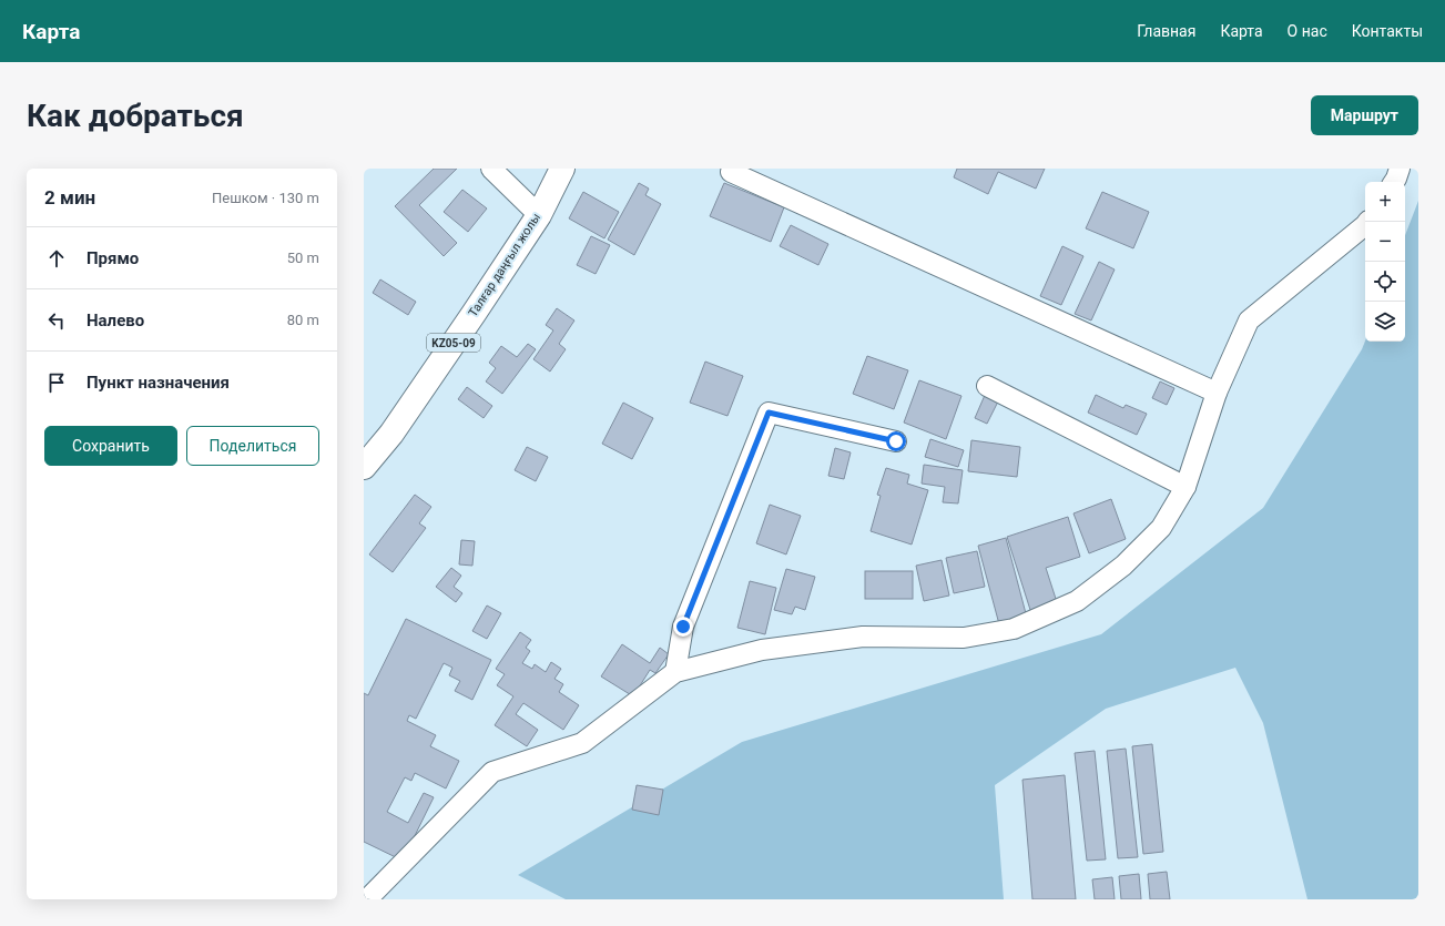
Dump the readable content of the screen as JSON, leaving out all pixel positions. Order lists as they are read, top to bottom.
{
  "streets": {
    "main road": ["Талғар даңғыл жолы", "KZ05-09"]
  },
  "page": {
    "header": "Карта",
    "nav": [
      "Главная",
      "Карта",
      "О нас",
      "Контакты"
    ],
    "buttons": [
      "Маршрут",
      ["Сохранить", "Поделиться"]
    ],
    "title": "Как добраться",
    "heading": ["2 мин", "Пешком · 130 m"],
    "map_buttons": ["+", "−"],
    "list": [
      ["Прямо", "50 m"],
      ["Налево", "80 m"],
      "Пункт назначения"
    ]
  }
}
